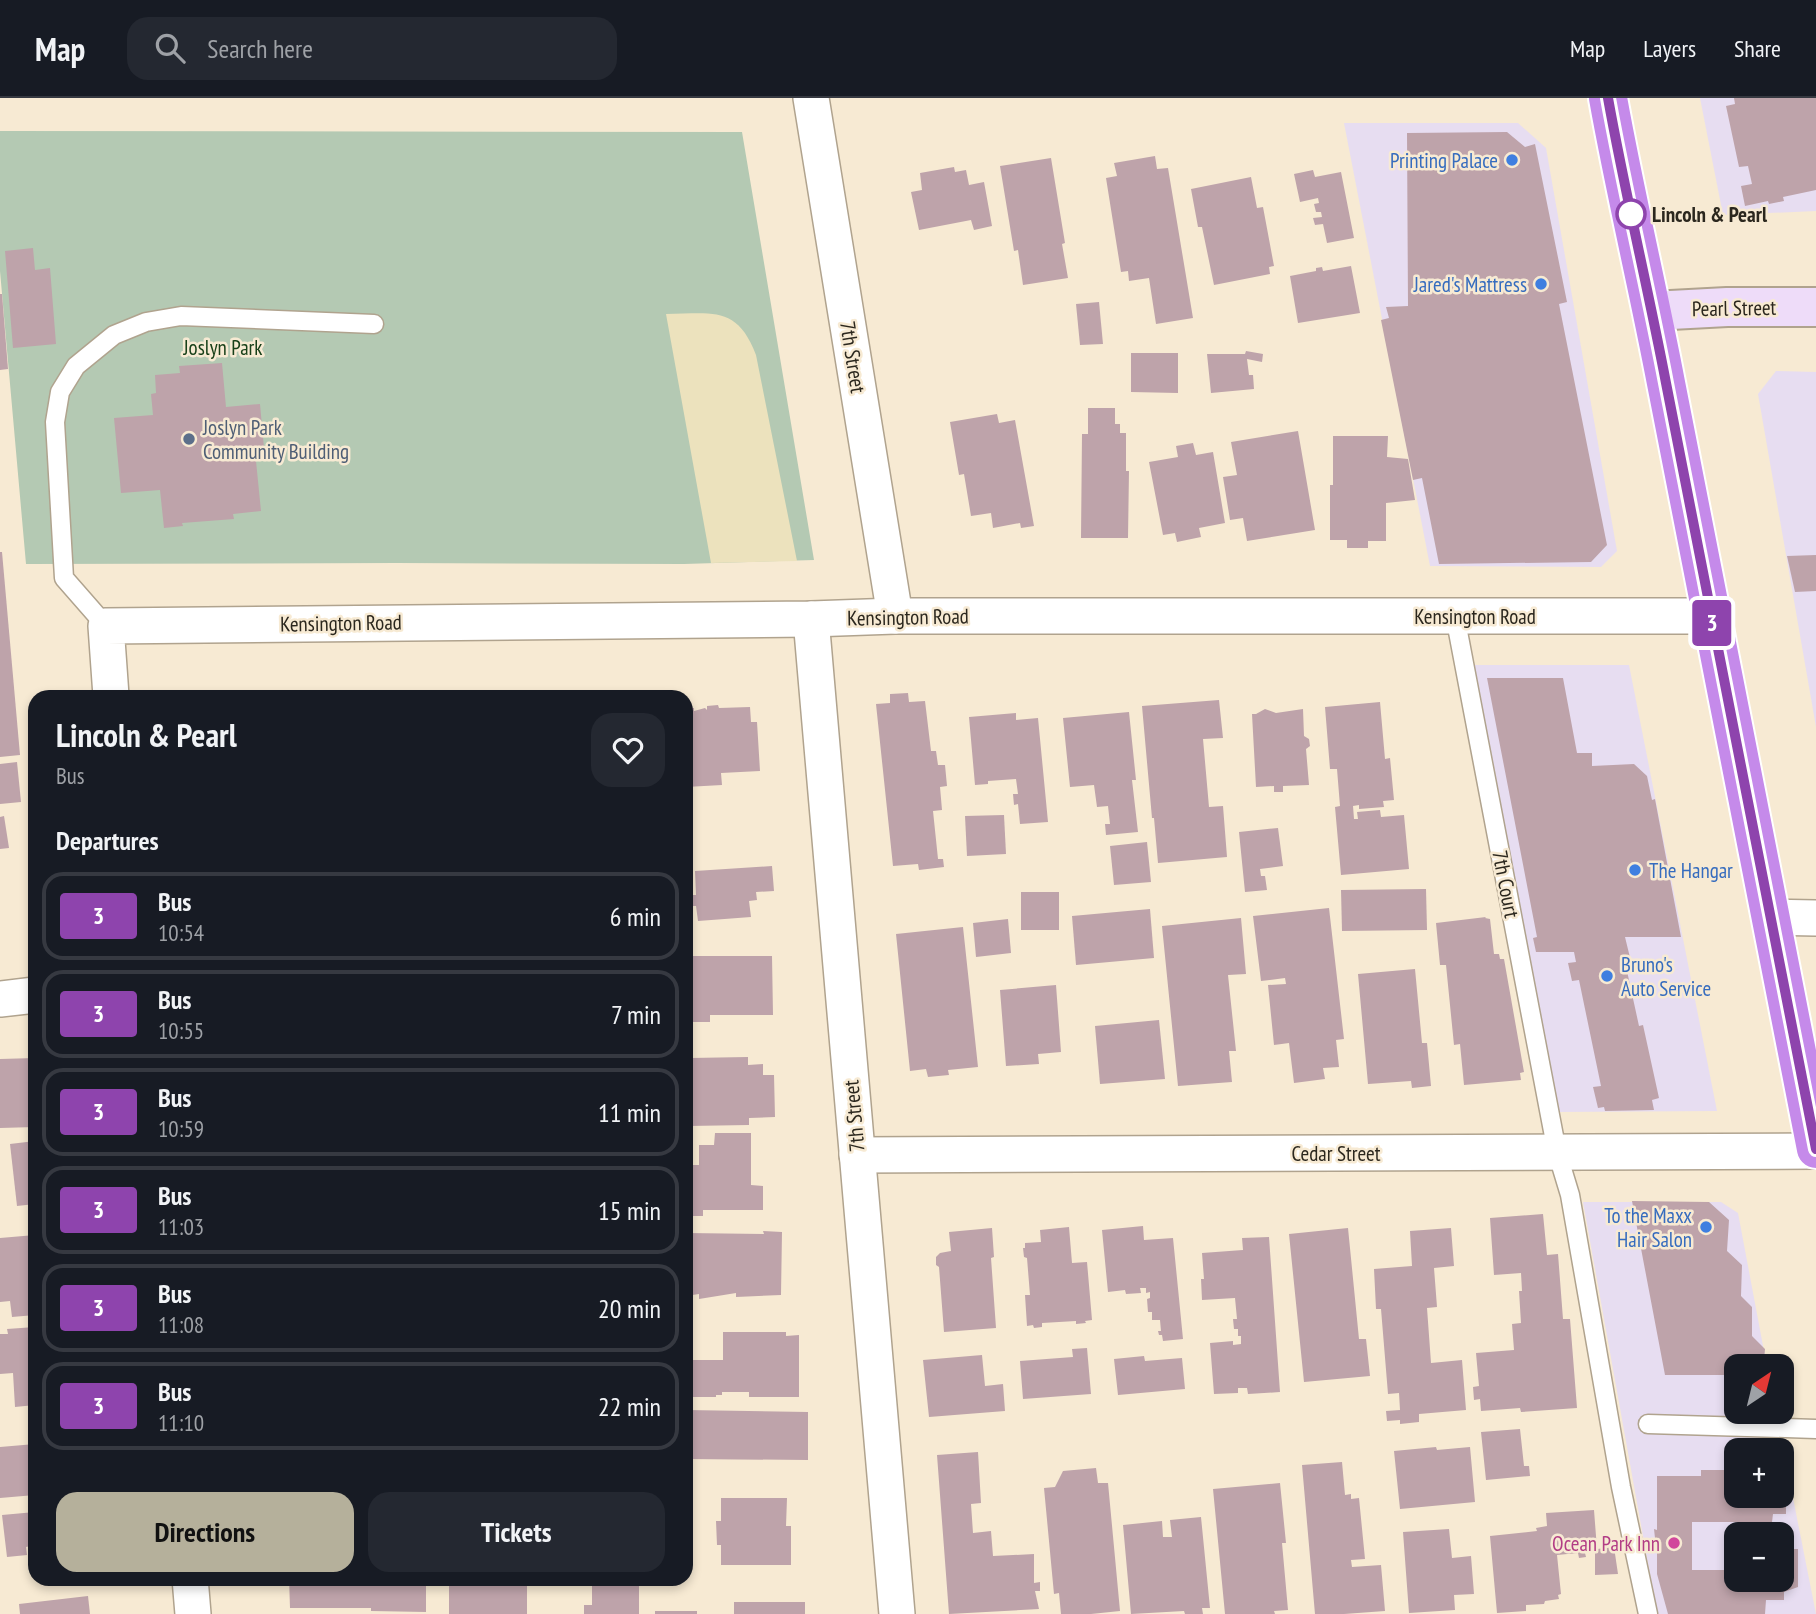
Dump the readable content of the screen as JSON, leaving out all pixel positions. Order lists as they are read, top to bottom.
{
  "streets": {
    "street": [
      "Pearl Street",
      "7th Street",
      "Kensington Road",
      "Cedar Street"
    ],
    "lane": ["7th Court"]
  },
  "crossings": [
    ["7th Street", "Kensington Road"],
    ["7th Street", "Cedar Street"],
    ["Kensington Road", "7th Court"],
    ["7th Court", "Cedar Street"]
  ],
  "parks": ["Joslyn Park"],
  "places": [
    "Printing Palace",
    "Lincoln & Pearl",
    "Jared's Mattress",
    "Joslyn Park Community Building",
    "The Hangar",
    "Bruno's Auto Service",
    "To the Maxx Hair Salon",
    "Ocean Park Inn"
  ],
  "lines": ["bus line 3"],
  "north": "top right",
  "page": {
    "header": "Map",
    "search": "Search here",
    "nav": ["Map", "Layers", "Share"],
    "on_map": "3",
    "heading": [
      ["Lincoln & Pearl", "Bus"],
      "Departures"
    ],
    "list": [
      {
        "mark": "3",
        "name": "Bus",
        "note": "10:54",
        "value": "6 min"
      },
      {
        "mark": "3",
        "name": "Bus",
        "note": "10:55",
        "value": "7 min"
      },
      {
        "mark": "3",
        "name": "Bus",
        "note": "10:59",
        "value": "11 min"
      },
      {
        "mark": "3",
        "name": "Bus",
        "note": "11:03",
        "value": "15 min"
      },
      {
        "mark": "3",
        "name": "Bus",
        "note": "11:08",
        "value": "20 min"
      },
      {
        "mark": "3",
        "name": "Bus",
        "note": "11:10",
        "value": "22 min"
      }
    ],
    "map_buttons": ["+", "−"],
    "buttons": ["Directions", "Tickets"]
  }
}
